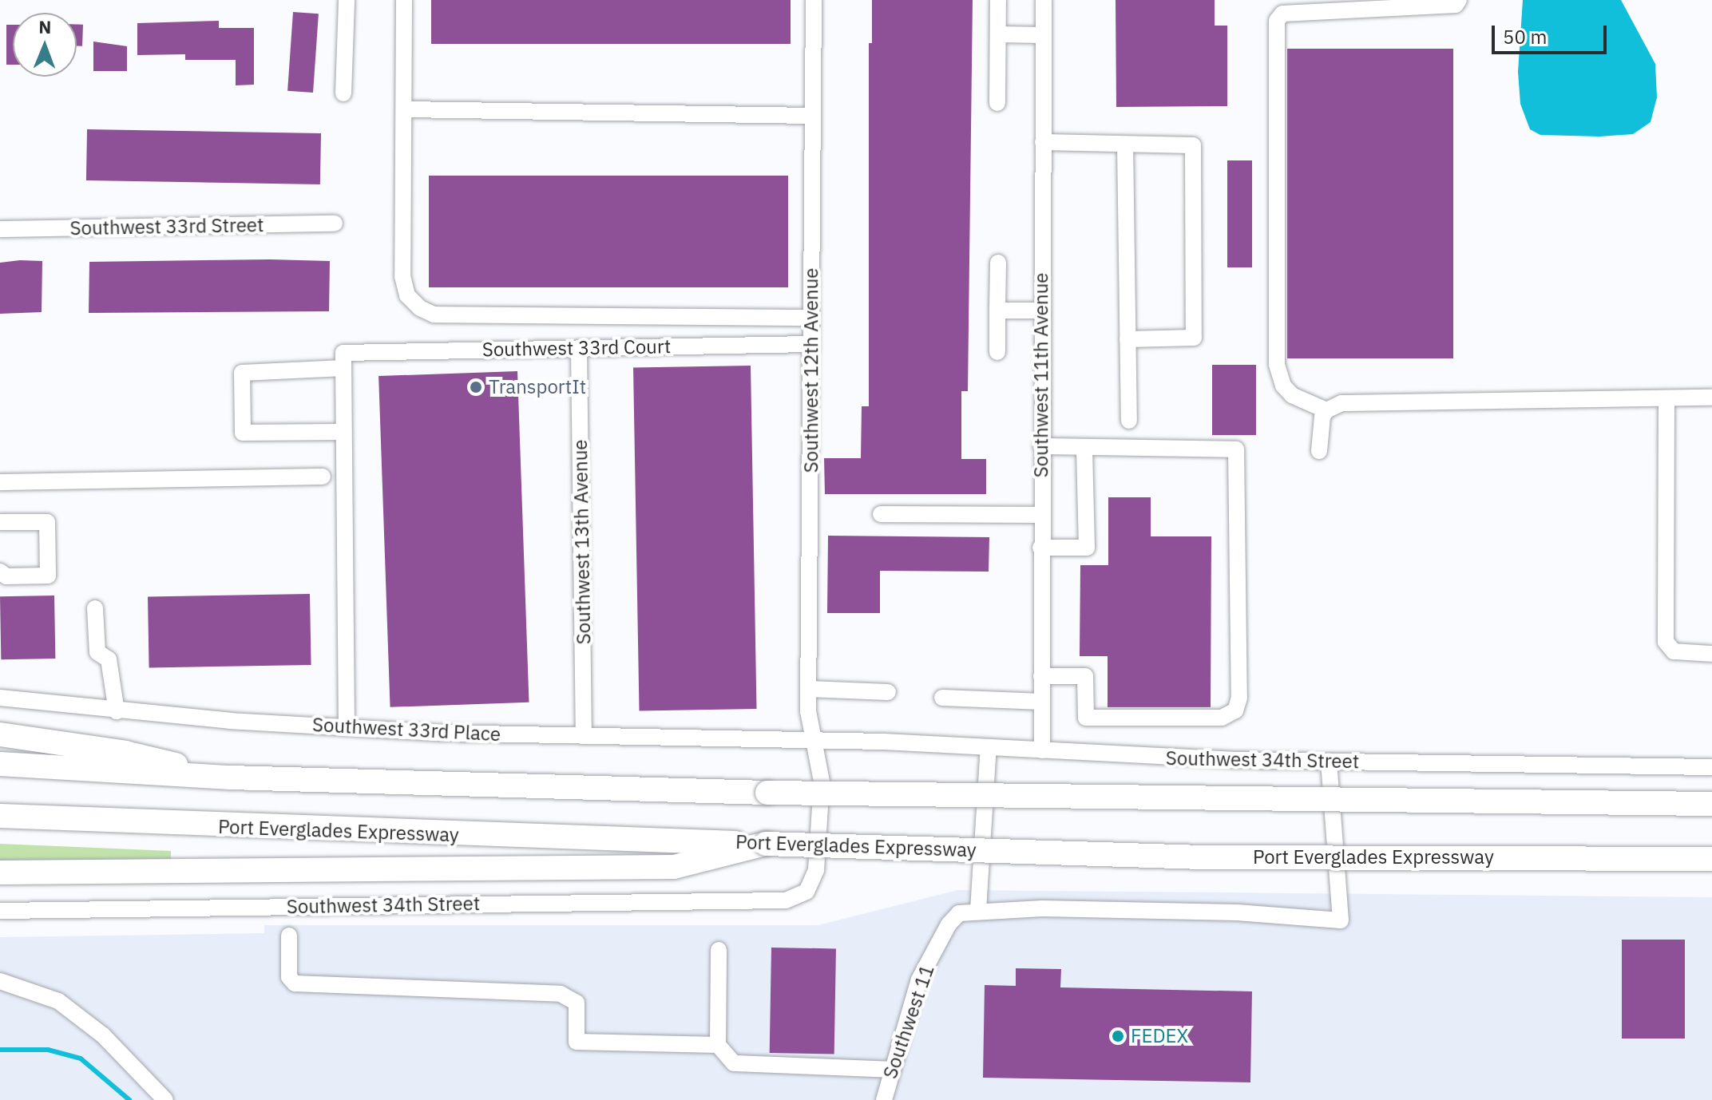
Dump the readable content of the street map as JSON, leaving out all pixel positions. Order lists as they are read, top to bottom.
{
  "streets": {
    "highway": ["Port Everglades Expressway"],
    "street": [
      "Southwest 33rd Street",
      "Southwest 33rd Court",
      "Southwest 12th Avenue",
      "Southwest 11th Avenue",
      "Southwest 13th Avenue",
      "Southwest 33rd Place",
      "Southwest 34th Street",
      "Southwest 11"
    ]
  },
  "crossings": [
    ["Southwest 33rd Court", "Southwest 12th Avenue"],
    ["Southwest 33rd Court", "Southwest 13th Avenue"],
    ["Southwest 12th Avenue", "Southwest 33rd Place"],
    ["Southwest 12th Avenue", "Southwest 34th Street"],
    ["Southwest 11th Avenue", "Southwest 34th Street"],
    ["Southwest 13th Avenue", "Southwest 33rd Place"],
    ["Southwest 33rd Place", "Southwest 34th Street"]
  ],
  "places": ["TransportIt", "FEDEX"],
  "scale_bar": "50 m",
  "north": "top"
}
